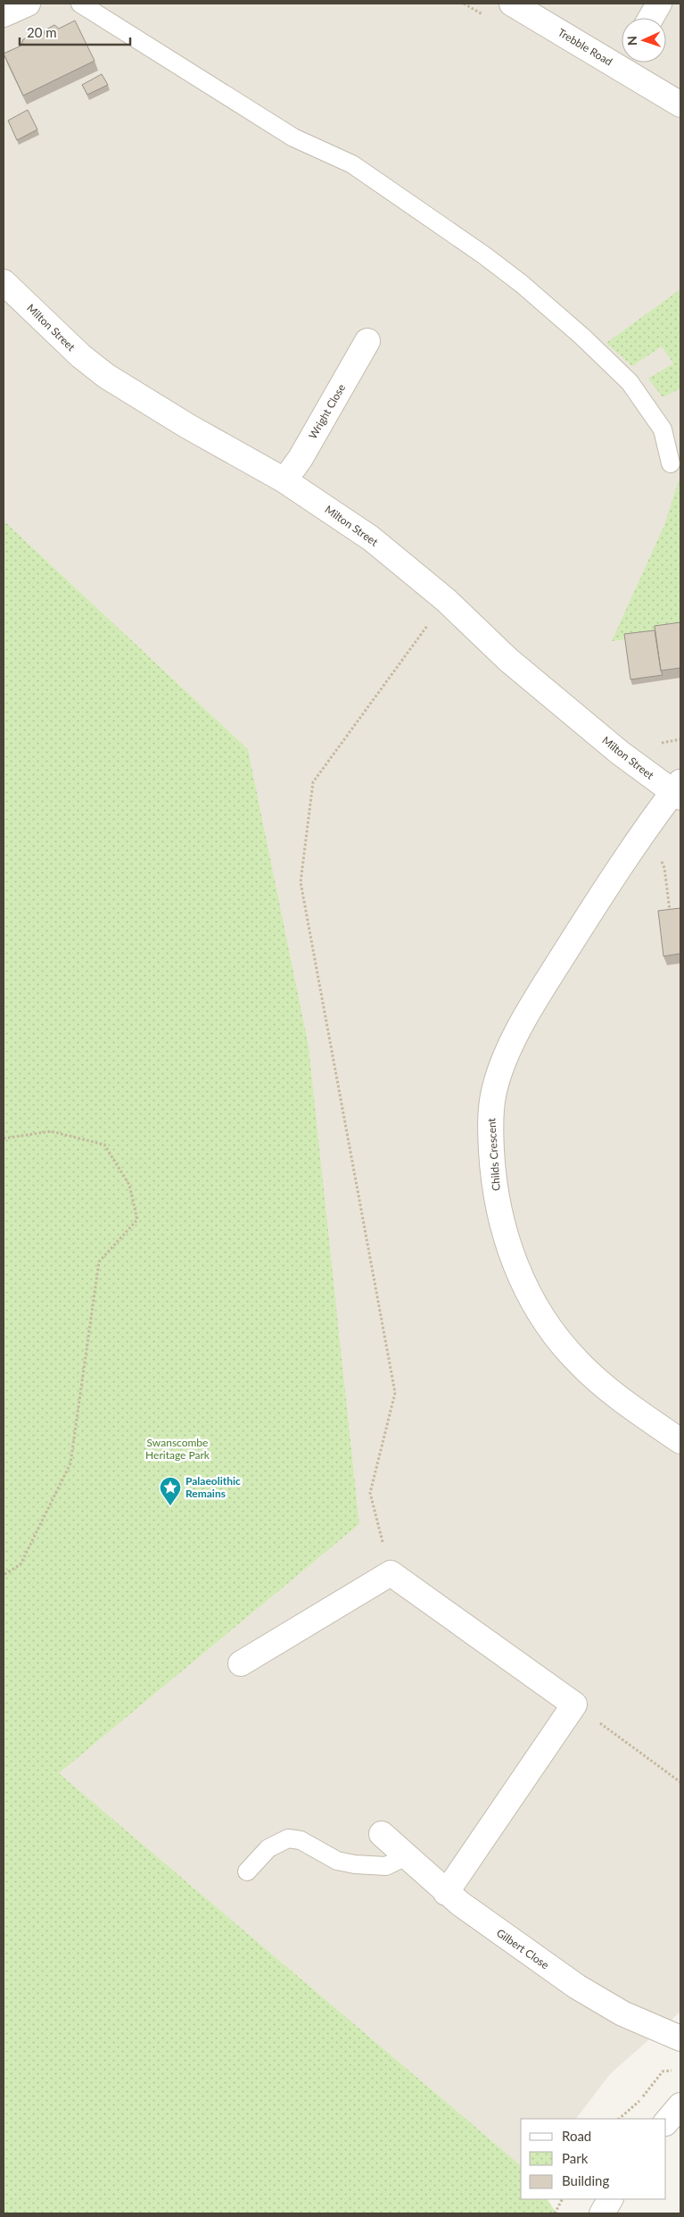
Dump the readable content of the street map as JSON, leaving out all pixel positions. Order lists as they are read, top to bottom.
{
  "streets": {
    "street": [
      "Trebble Road",
      "Milton Street",
      "Wright Close",
      "Childs Crescent",
      "Gilbert Close"
    ]
  },
  "crossings": [
    ["Milton Street", "Wright Close"],
    ["Milton Street", "Childs Crescent"]
  ],
  "parks": ["Swanscombe Heritage Park"],
  "places": {
    "place": ["Palaeolithic Remains"]
  },
  "legend": ["Road", "Park", "Building"],
  "scale_bar": "20 m",
  "north": "left"
}
